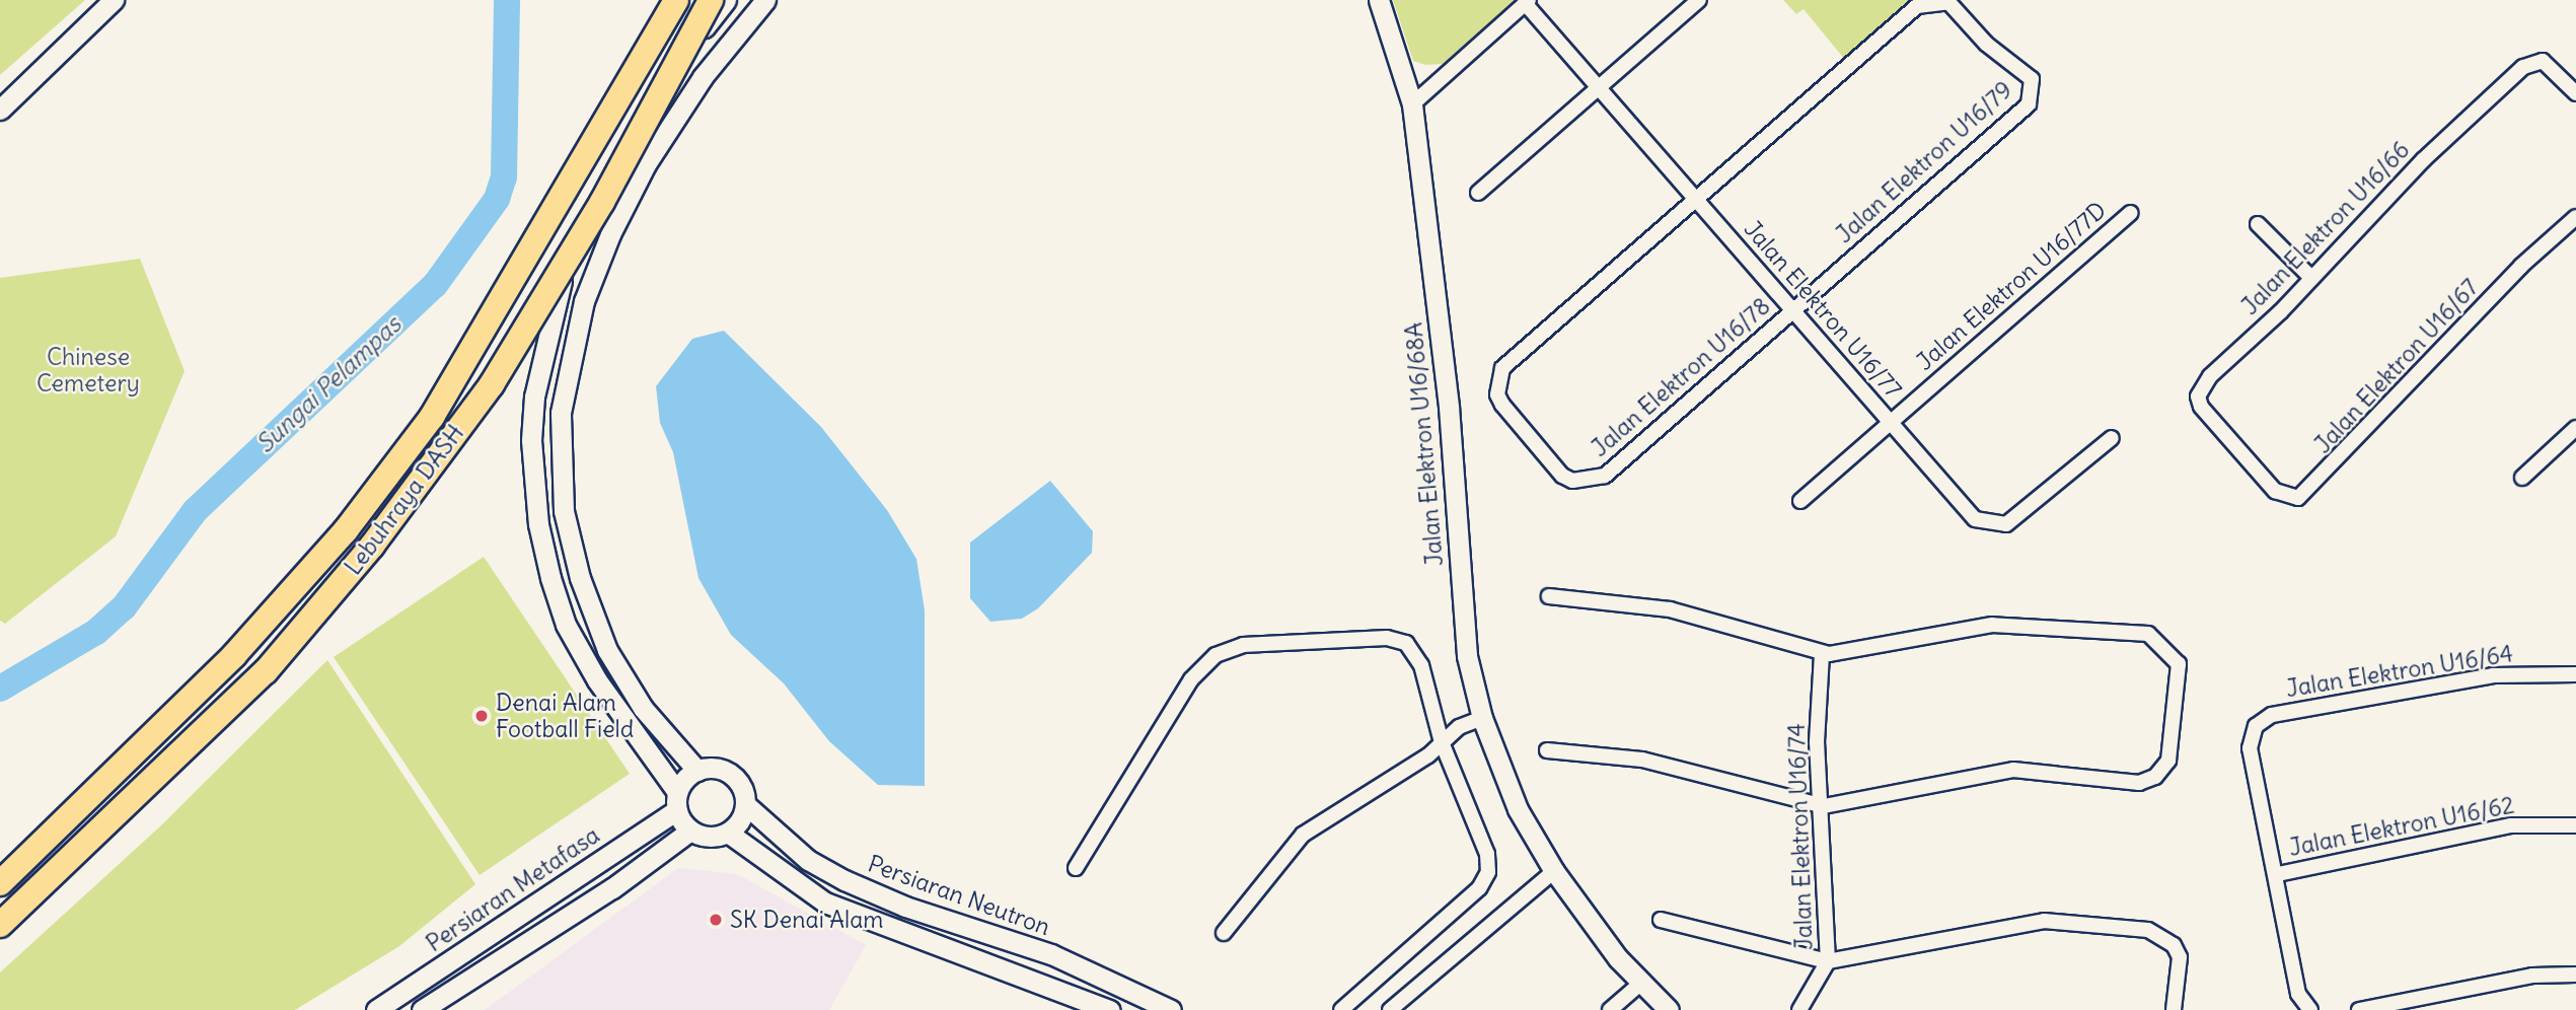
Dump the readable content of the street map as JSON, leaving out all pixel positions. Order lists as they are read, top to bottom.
{
  "streets": {
    "highway": ["Lebuhraya DASH"],
    "street": [
      "Jalan Elektron U16/79",
      "Jalan Elektron U16/66",
      "Jalan Elektron U16/77D",
      "Jalan Elektron U16/77",
      "Jalan Elektron U16/67",
      "Jalan Elektron U16/78",
      "Jalan Elektron U16/68A",
      "Jalan Elektron U16/64",
      "Jalan Elektron U16/62",
      "Jalan Elektron U16/74",
      "Persiaran Metafasa",
      "Persiaran Neutron"
    ]
  },
  "crossings": [
    ["Jalan Elektron U16/79", "Jalan Elektron U16/77"],
    ["Jalan Elektron U16/79", "Jalan Elektron U16/78"],
    ["Jalan Elektron U16/66", "Jalan Elektron U16/67"],
    ["Jalan Elektron U16/77D", "Jalan Elektron U16/77"],
    ["Jalan Elektron U16/77", "Jalan Elektron U16/78"],
    ["Jalan Elektron U16/64", "Jalan Elektron U16/62"],
    ["Persiaran Metafasa", "Persiaran Neutron"]
  ],
  "water": ["Sungai Pelampas"],
  "parks": ["Chinese Cemetery"],
  "places": ["Denai Alam Football Field", "SK Denai Alam"]
}
